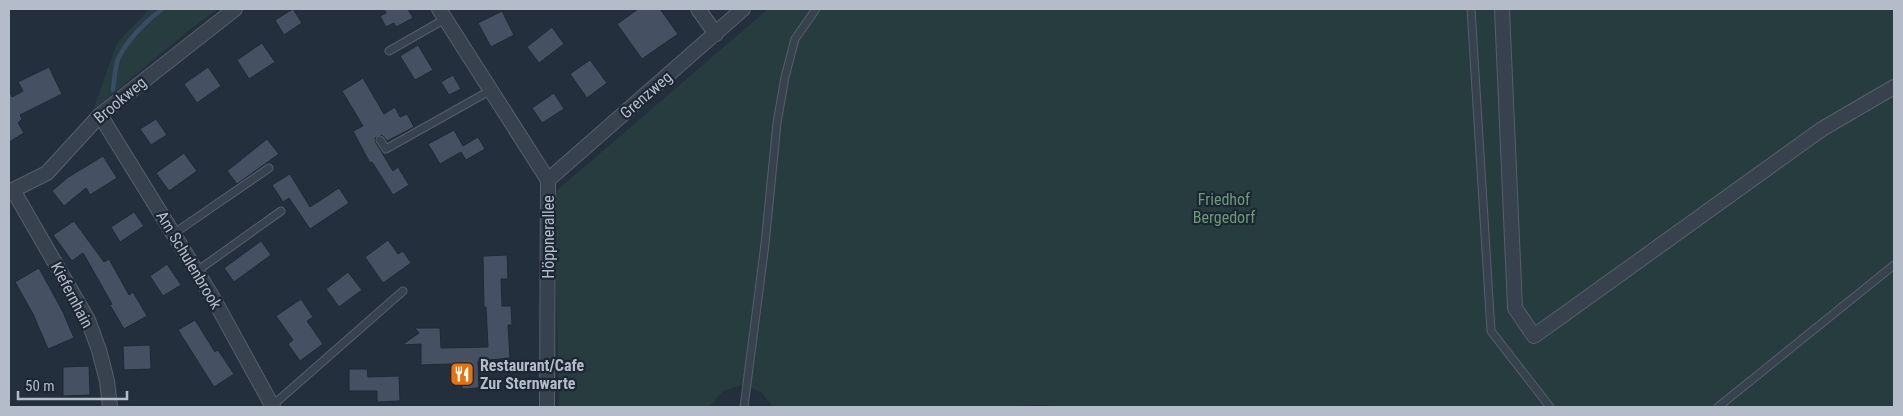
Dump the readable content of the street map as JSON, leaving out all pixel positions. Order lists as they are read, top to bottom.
{
  "streets": {
    "street": [
      "Grenzweg",
      "Brookweg",
      "Höppnerallee",
      "Am Schulenbrook",
      "Kiefernhain"
    ]
  },
  "crossings": [
    ["Grenzweg", "Höppnerallee"],
    ["Brookweg", "Am Schulenbrook"],
    ["Brookweg", "Kiefernhain"]
  ],
  "parks": ["Friedhof Bergedorf"],
  "places": {
    "restaurant": ["Restaurant/Cafe Zur Sternwarte"]
  },
  "scale_bar": "50 m"
}
